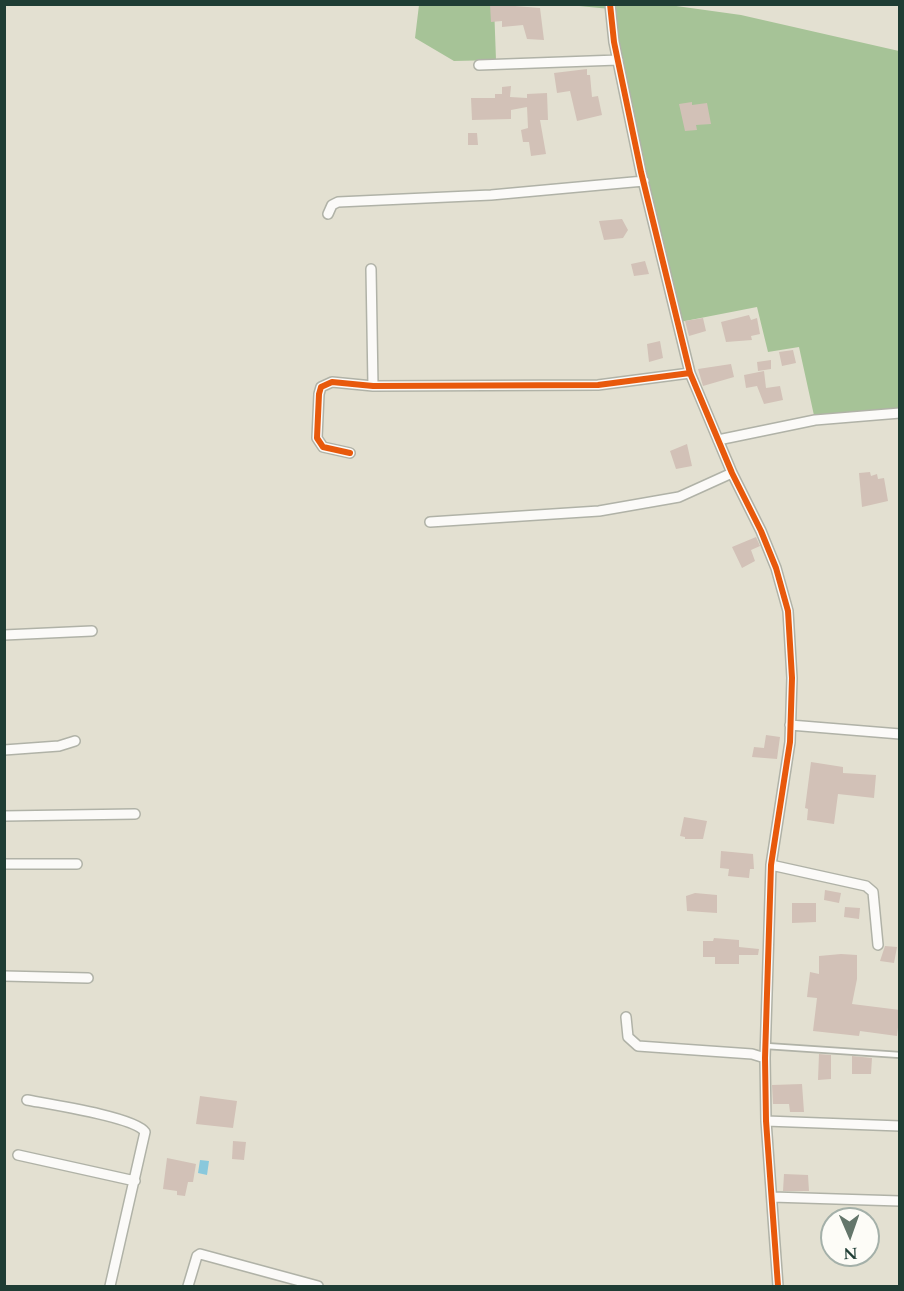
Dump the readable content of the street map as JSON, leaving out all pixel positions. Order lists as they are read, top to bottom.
{
  "north": "bottom"
}
